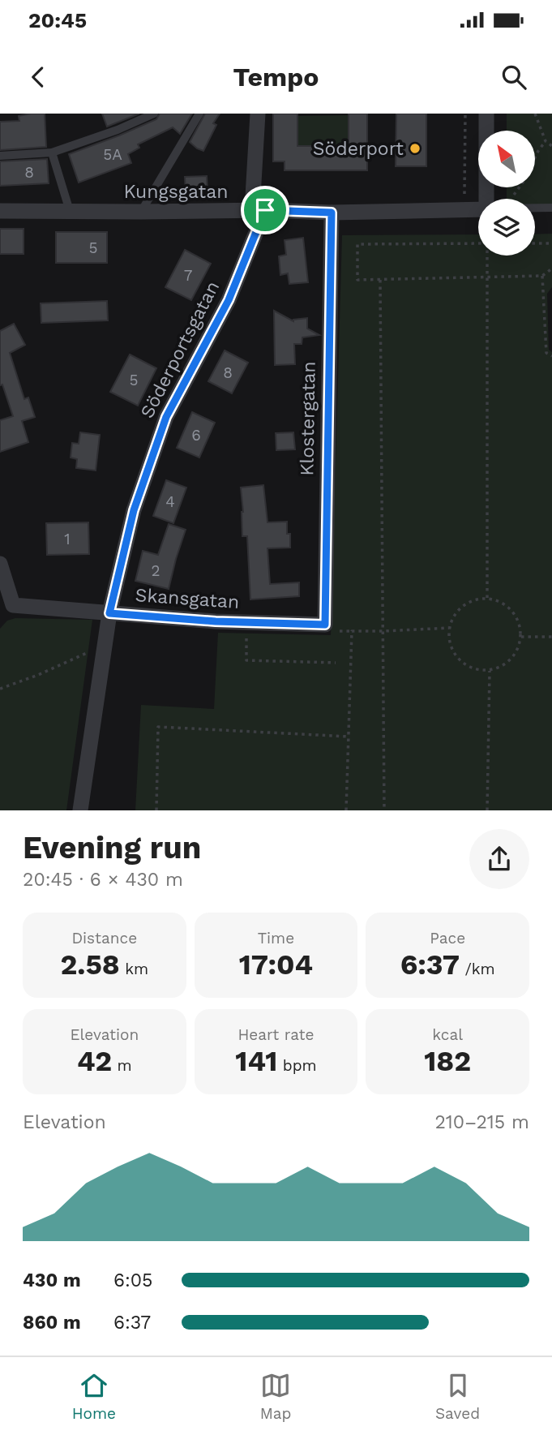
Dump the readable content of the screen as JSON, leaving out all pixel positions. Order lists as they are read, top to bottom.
{
  "streets": {
    "street": [
      "Kungsgatan",
      "Söderportsgatan",
      "Klostergatan",
      "Skansgatan"
    ]
  },
  "crossings": [
    ["Kungsgatan", "Söderportsgatan"],
    ["Kungsgatan", "Klostergatan"],
    ["Söderportsgatan", "Skansgatan"],
    ["Klostergatan", "Skansgatan"]
  ],
  "places": ["Söderport"],
  "house_numbers": [
    "5A",
    "8",
    "5",
    "7",
    "8",
    "5",
    "6",
    "4",
    "1",
    "2"
  ],
  "north": "top left",
  "page": {
    "status": "20:45",
    "header": "Tempo",
    "heading": ["Evening run", "20:45 · 6 × 430 m"],
    "stats": [
      ["Distance", "2.58 km"],
      ["Time", "17:04"],
      ["Pace", "6:37 /km"],
      ["Elevation", "42 m"],
      ["Heart rate", "141 bpm"],
      ["kcal", "182"]
    ],
    "chart": ["Elevation", "210–215 m"],
    "list": [
      {
        "name": "430 m",
        "note": "6:05"
      },
      {
        "name": "860 m",
        "note": "6:37"
      }
    ],
    "tabs": ["Home", "Map", "Saved"]
  }
}
